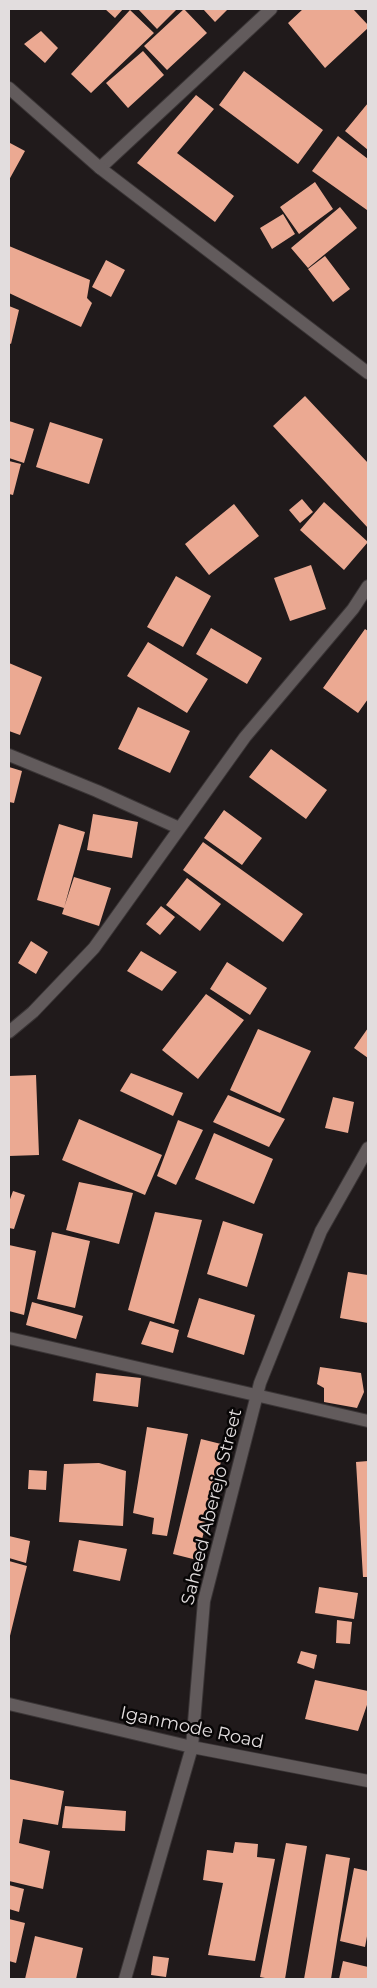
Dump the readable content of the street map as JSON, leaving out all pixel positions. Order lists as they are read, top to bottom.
{
  "streets": {
    "street": ["Saheed Aberejo Street", "Iganmode Road"]
  },
  "crossings": [
    ["Saheed Aberejo Street", "Iganmode Road"]
  ]
}
